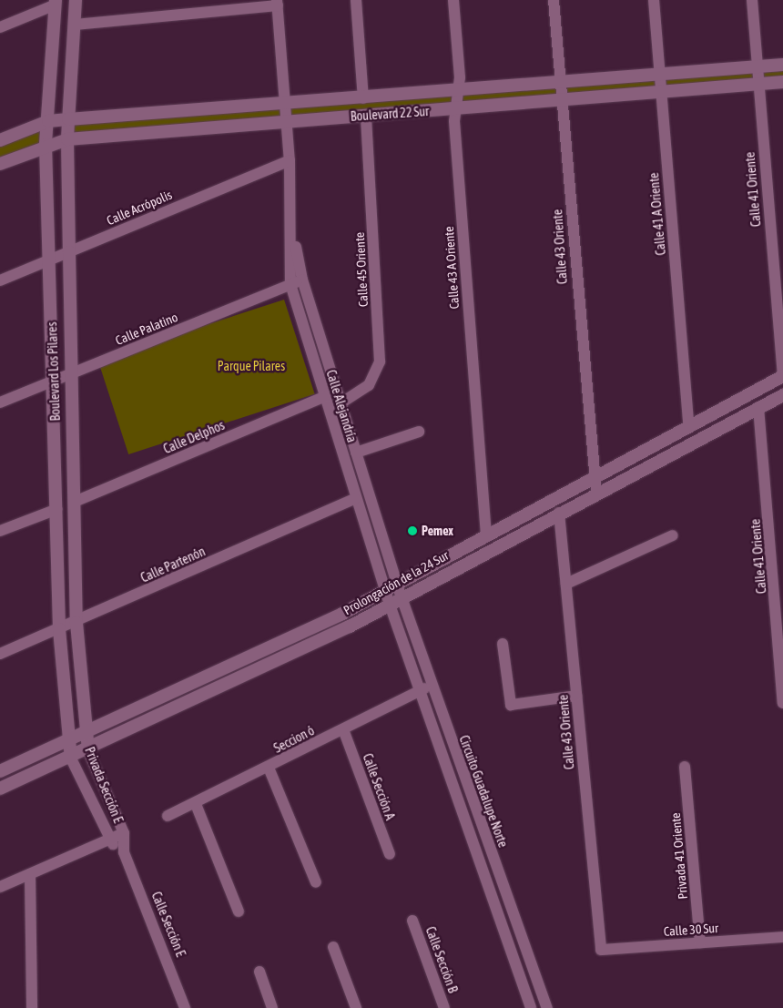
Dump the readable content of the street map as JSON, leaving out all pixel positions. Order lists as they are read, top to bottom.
{
  "streets": {
    "street": [
      "Boulevard 22 Sur",
      "Calle 41 Oriente",
      "Calle Acrópolis",
      "Calle 41 A Oriente",
      "Calle 43 Oriente",
      "Calle 43 A Oriente",
      "Calle 45 Oriente",
      "Calle Palatino",
      "Boulevard Los Pilares",
      "Calle Alejandría",
      "Calle Delphos",
      "Calle Partenón",
      "Prolongación de la 24 Sur",
      "Seccion ó",
      "Privada Sección E",
      "Calle Sección A",
      "Circuito Guadalupe Norte",
      "Privada 41 Oriente",
      "Calle Sección E",
      "Calle 30 Sur",
      "Calle Sección B"
    ]
  },
  "crossings": [
    ["Boulevard 22 Sur", "Calle 41 Oriente"],
    ["Boulevard 22 Sur", "Calle 41 A Oriente"],
    ["Boulevard 22 Sur", "Calle 43 Oriente"],
    ["Boulevard 22 Sur", "Calle 43 A Oriente"],
    ["Boulevard 22 Sur", "Calle 45 Oriente"],
    ["Boulevard 22 Sur", "Boulevard Los Pilares"],
    ["Boulevard 22 Sur", "Calle Alejandría"],
    ["Calle 41 Oriente", "Prolongación de la 24 Sur"],
    ["Calle Acrópolis", "Boulevard Los Pilares"],
    ["Calle Acrópolis", "Calle Alejandría"],
    ["Calle 41 A Oriente", "Prolongación de la 24 Sur"],
    ["Calle 43 Oriente", "Prolongación de la 24 Sur"],
    ["Calle 43 Oriente", "Calle 30 Sur"],
    ["Calle 43 A Oriente", "Prolongación de la 24 Sur"],
    ["Calle 45 Oriente", "Calle Alejandría"],
    ["Calle Palatino", "Boulevard Los Pilares"],
    ["Calle Palatino", "Calle Alejandría"],
    ["Boulevard Los Pilares", "Calle Delphos"],
    ["Boulevard Los Pilares", "Calle Partenón"],
    ["Boulevard Los Pilares", "Prolongación de la 24 Sur"],
    ["Boulevard Los Pilares", "Privada Sección E"],
    ["Calle Alejandría", "Calle Delphos"],
    ["Calle Alejandría", "Calle Partenón"],
    ["Calle Alejandría", "Prolongación de la 24 Sur"],
    ["Calle Alejandría", "Circuito Guadalupe Norte"],
    ["Prolongación de la 24 Sur", "Privada Sección E"],
    ["Prolongación de la 24 Sur", "Circuito Guadalupe Norte"],
    ["Seccion ó", "Calle Sección A"],
    ["Seccion ó", "Circuito Guadalupe Norte"],
    ["Privada Sección E", "Calle Sección E"],
    ["Privada 41 Oriente", "Calle 30 Sur"]
  ],
  "parks": ["Parque Pilares"],
  "places": ["Pemex"]
}
